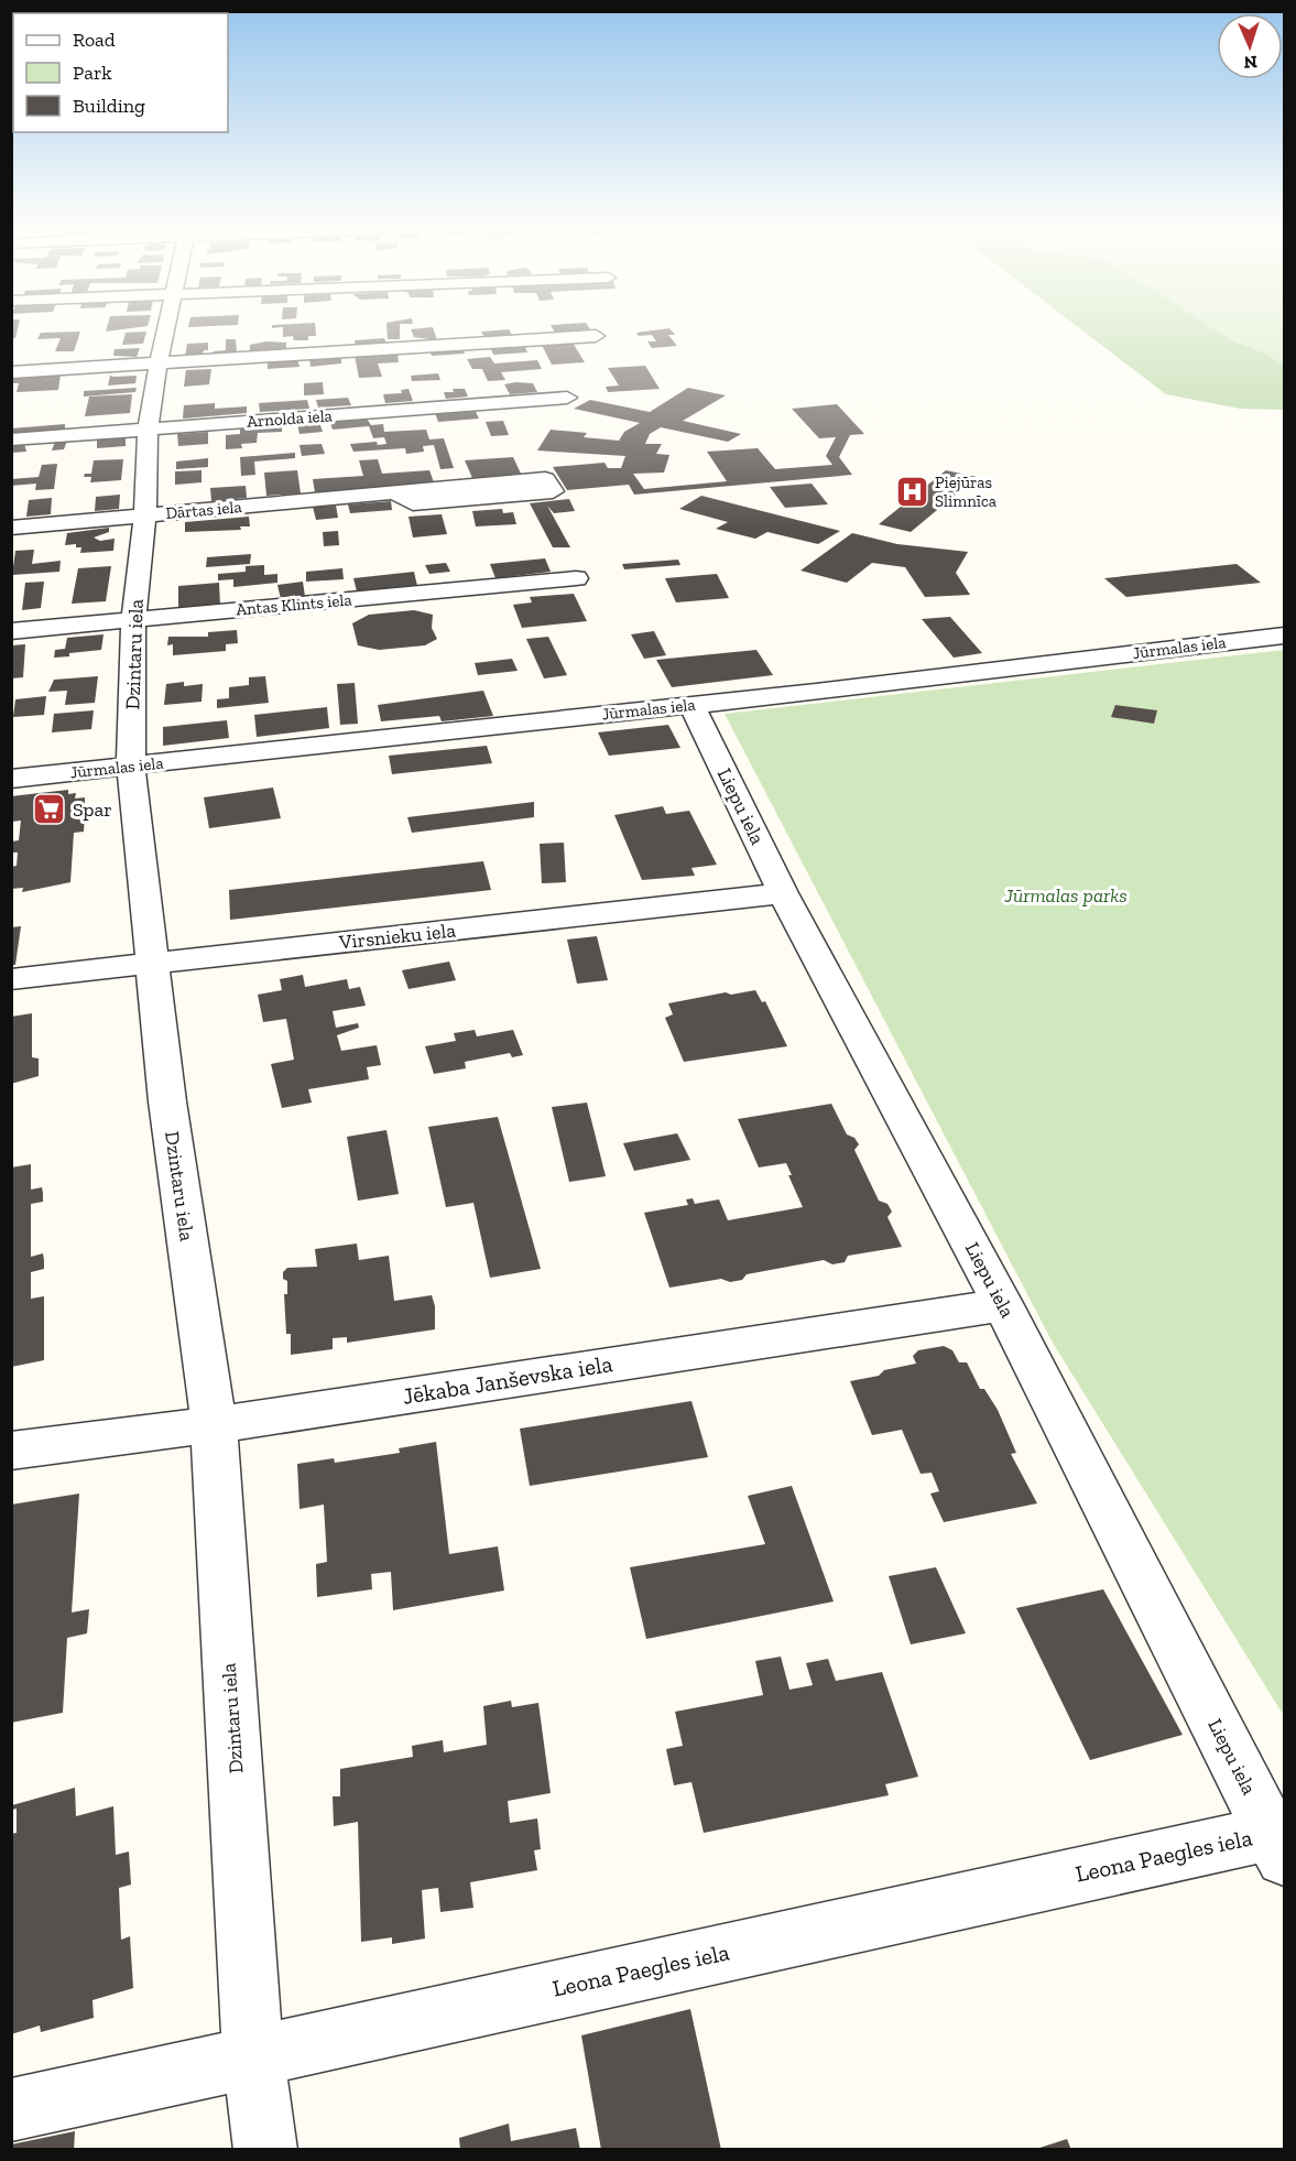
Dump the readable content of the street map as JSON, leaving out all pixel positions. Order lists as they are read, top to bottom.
{
  "streets": {
    "street": [
      "Arnolda iela",
      "Dārtas iela",
      "Antas Klints iela",
      "Jūrmalas iela",
      "Dzintaru iela",
      "Liepu iela",
      "Virsnieku iela",
      "Jēkaba Janševska iela",
      "Leona Paegles iela"
    ]
  },
  "crossings": [
    ["Arnolda iela", "Dzintaru iela"],
    ["Dārtas iela", "Dzintaru iela"],
    ["Antas Klints iela", "Dzintaru iela"],
    ["Jūrmalas iela", "Dzintaru iela"],
    ["Jūrmalas iela", "Liepu iela"],
    ["Dzintaru iela", "Virsnieku iela"],
    ["Dzintaru iela", "Jēkaba Janševska iela"],
    ["Dzintaru iela", "Leona Paegles iela"],
    ["Liepu iela", "Virsnieku iela"],
    ["Liepu iela", "Jēkaba Janševska iela"],
    ["Liepu iela", "Leona Paegles iela"]
  ],
  "parks": ["Jūrmalas parks"],
  "places": {
    "hospital": ["Piejūras Slimnīca"],
    "supermarket": ["Spar"]
  },
  "legend": ["Road", "Park", "Building"],
  "north": "bottom"
}
